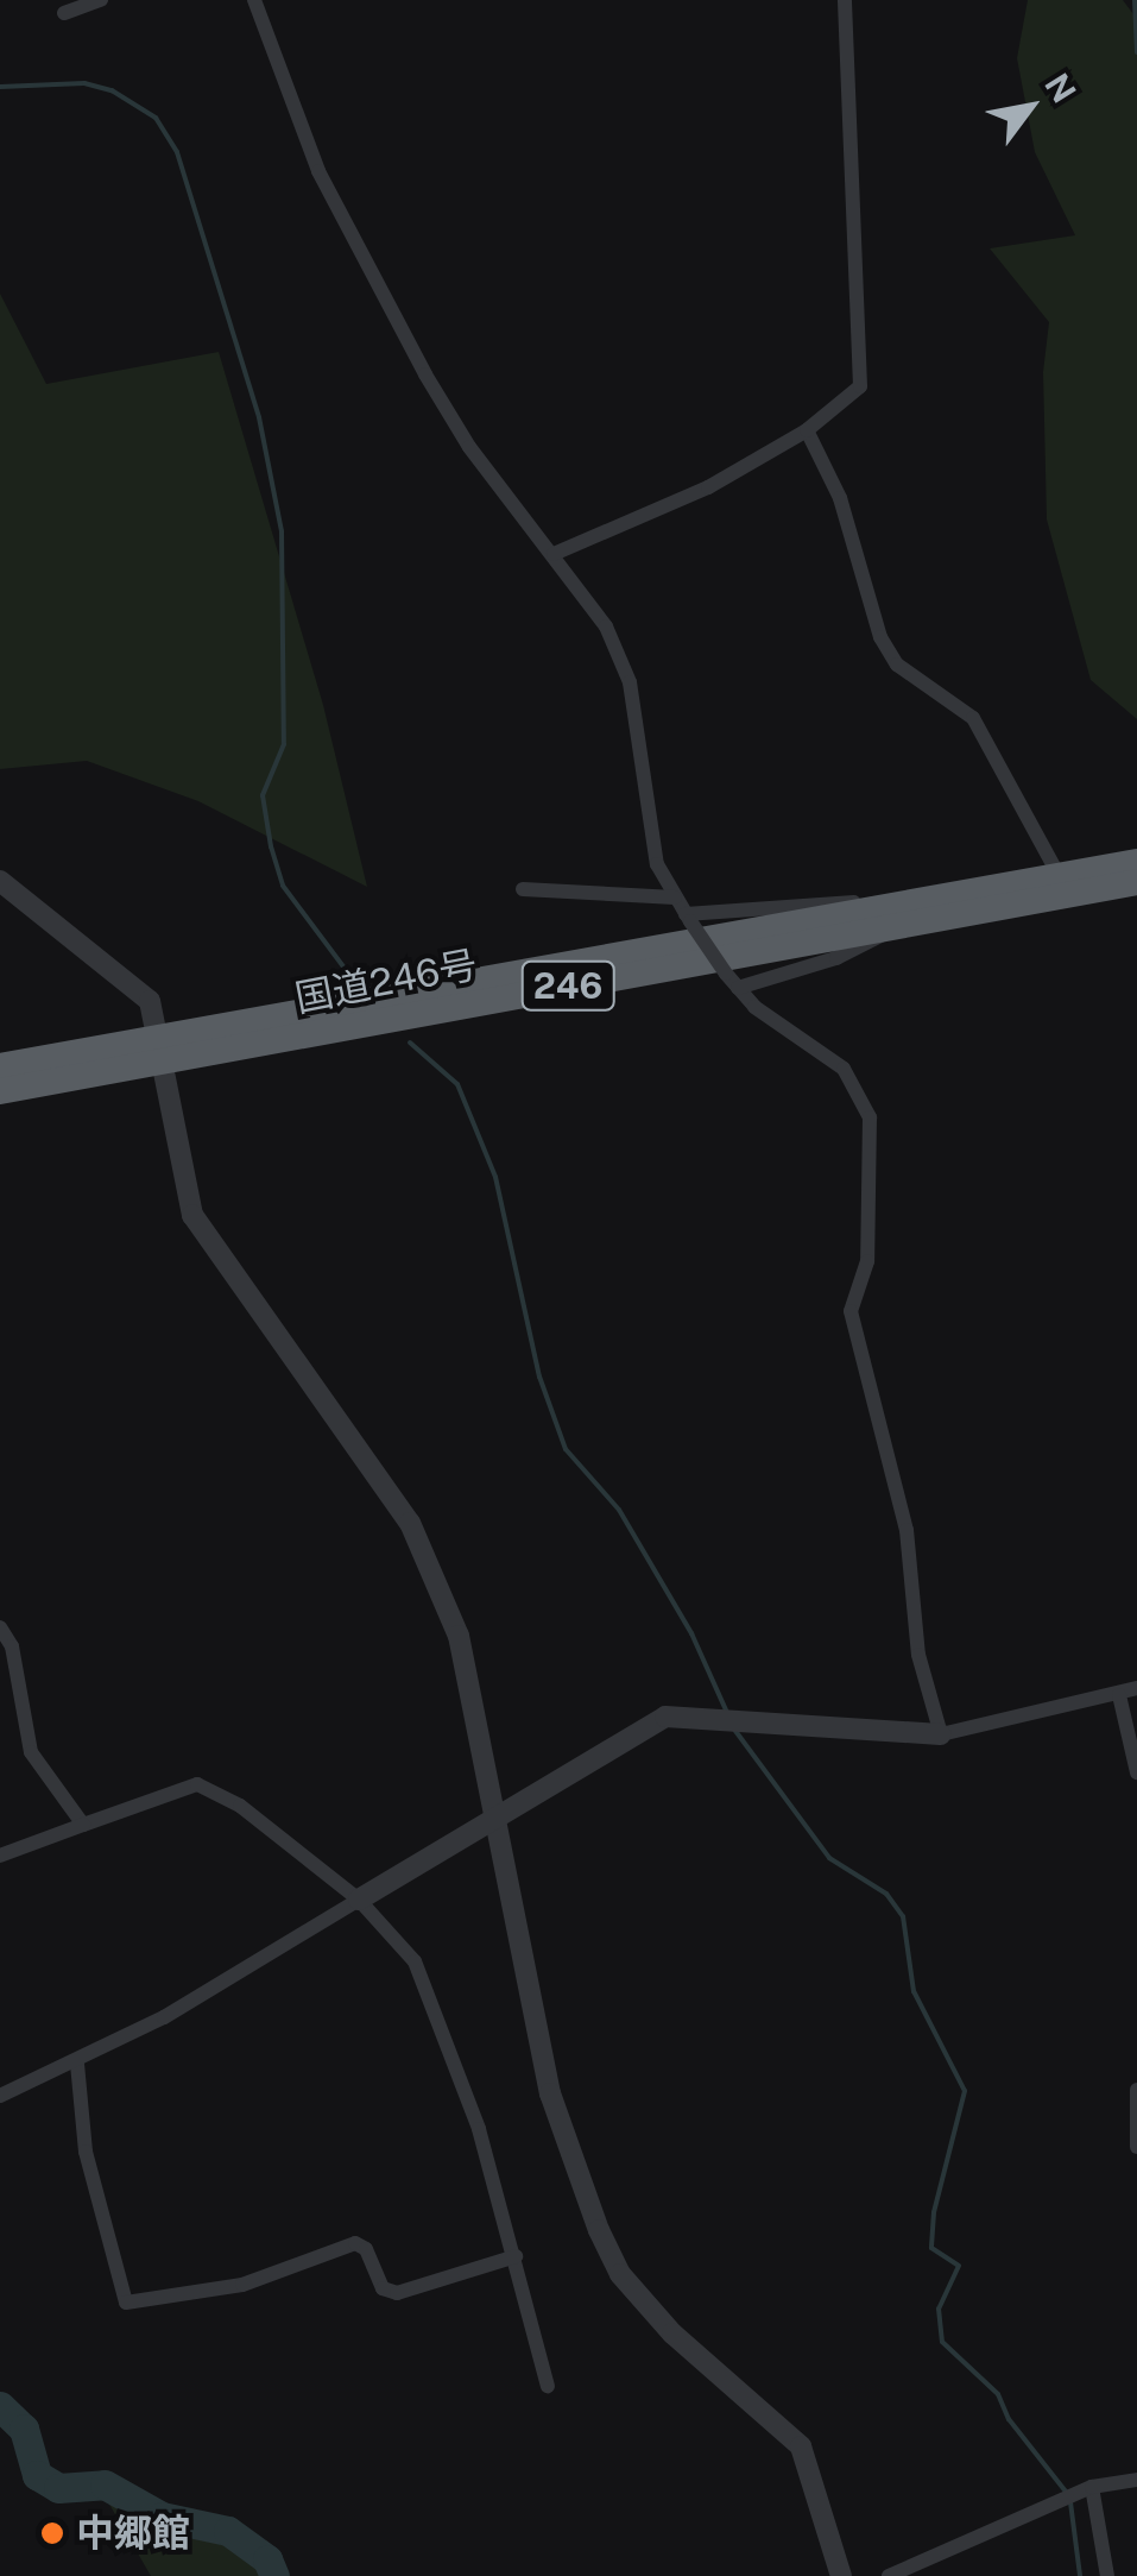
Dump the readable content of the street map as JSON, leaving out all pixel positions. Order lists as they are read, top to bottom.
{
  "streets": {
    "highway": ["国道246号", "246"]
  },
  "places": ["中郷館"],
  "north": "top right"
}
